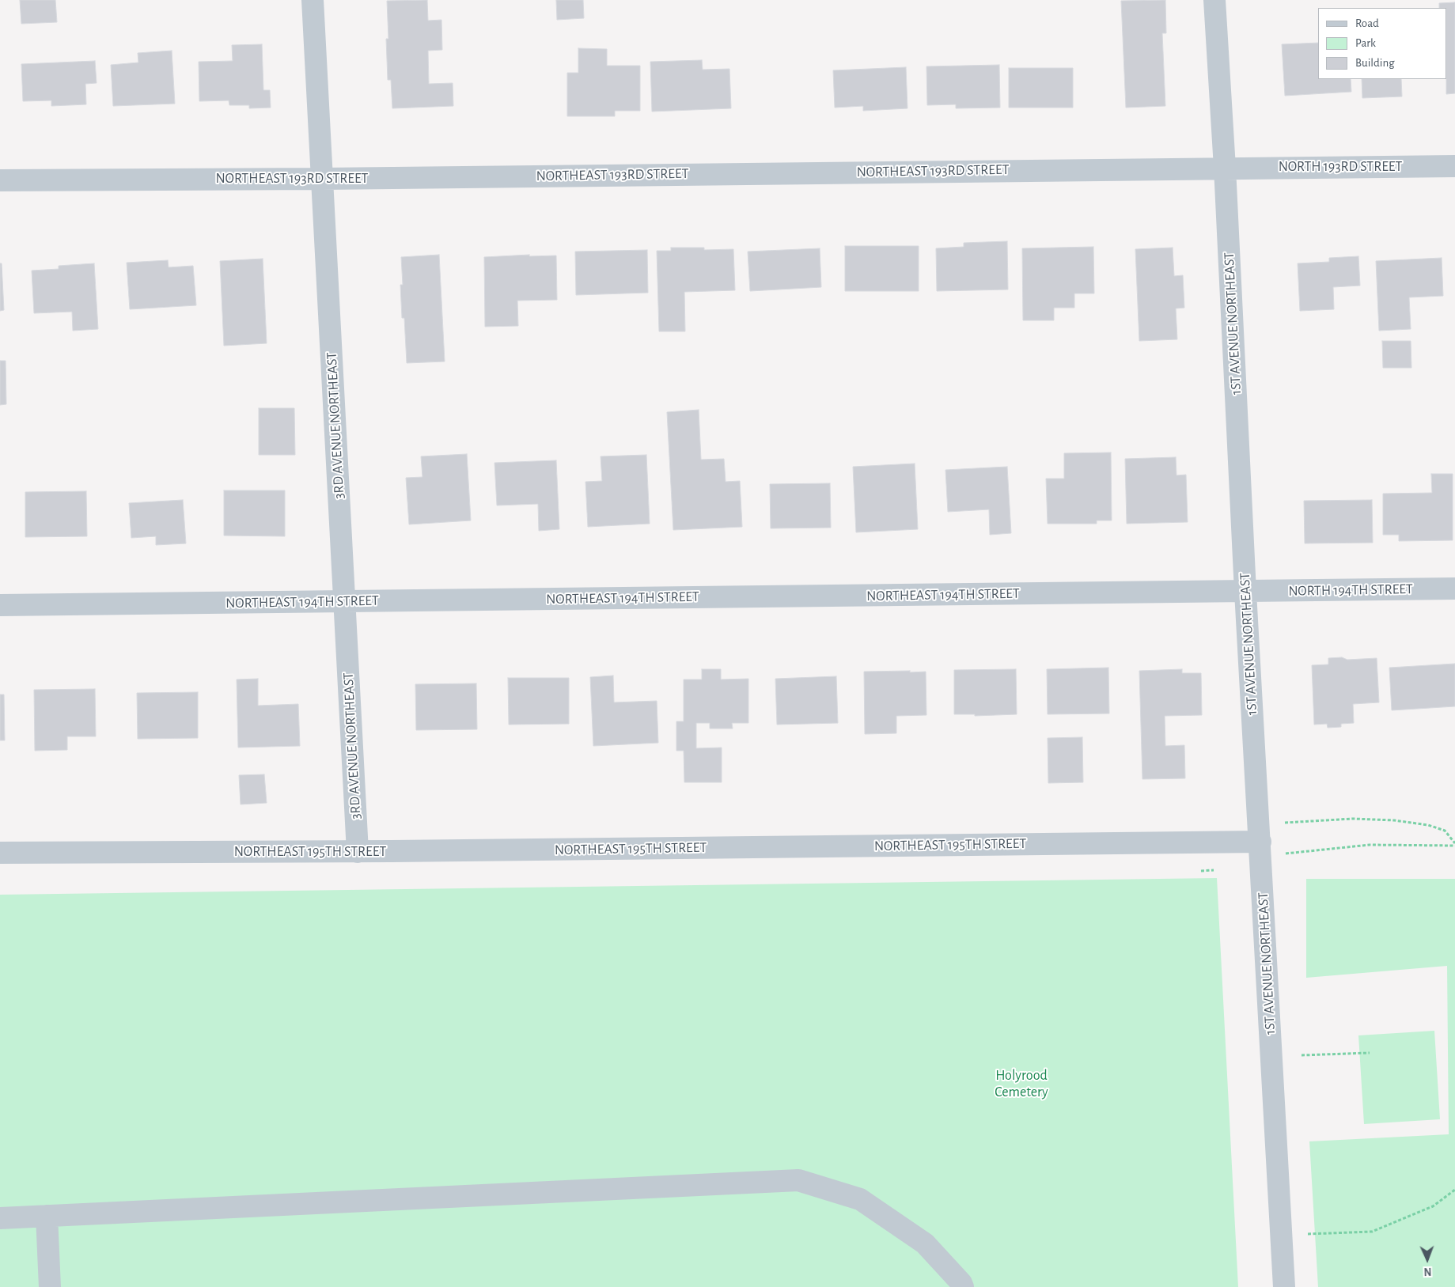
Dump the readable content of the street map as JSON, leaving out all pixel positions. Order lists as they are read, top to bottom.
{
  "streets": {
    "street": [
      "NORTH 193RD STREET",
      "NORTHEAST 193RD STREET",
      "1ST AVENUE NORTHEAST",
      "3RD AVENUE NORTHEAST",
      "NORTH 194TH STREET",
      "NORTHEAST 194TH STREET",
      "NORTHEAST 195TH STREET"
    ]
  },
  "crossings": [
    ["NORTH 193RD STREET", "NORTHEAST 193RD STREET"],
    ["NORTH 193RD STREET", "1ST AVENUE NORTHEAST"],
    ["NORTHEAST 193RD STREET", "1ST AVENUE NORTHEAST"],
    ["NORTHEAST 193RD STREET", "3RD AVENUE NORTHEAST"],
    ["1ST AVENUE NORTHEAST", "NORTH 194TH STREET"],
    ["1ST AVENUE NORTHEAST", "NORTHEAST 194TH STREET"],
    ["1ST AVENUE NORTHEAST", "NORTHEAST 195TH STREET"],
    ["3RD AVENUE NORTHEAST", "NORTHEAST 194TH STREET"],
    ["3RD AVENUE NORTHEAST", "NORTHEAST 195TH STREET"],
    ["NORTH 194TH STREET", "NORTHEAST 194TH STREET"]
  ],
  "parks": ["Holyrood Cemetery"],
  "legend": ["Road", "Park", "Building"],
  "north": "bottom"
}
